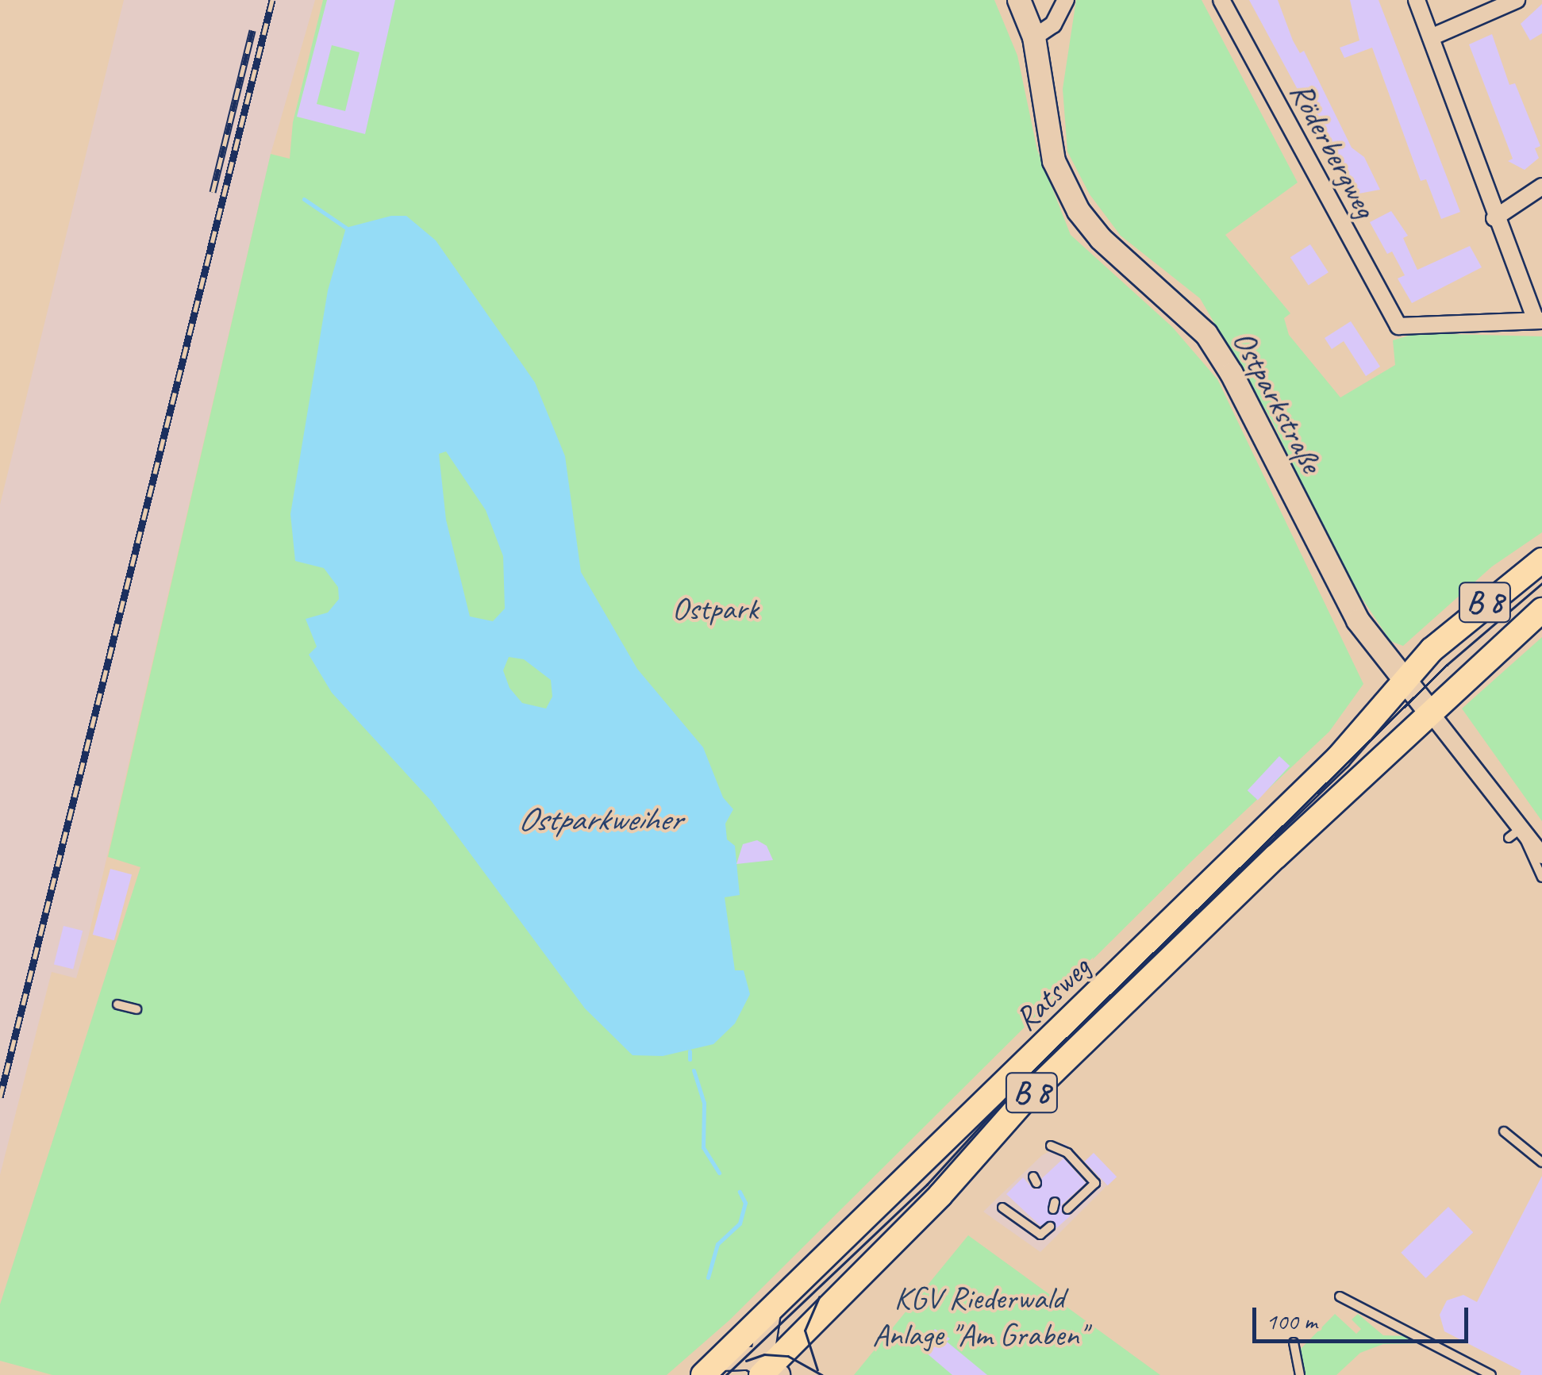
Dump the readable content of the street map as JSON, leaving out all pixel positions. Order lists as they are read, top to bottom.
{
  "streets": {
    "main road": ["B 8", "Ratsweg"],
    "street": ["Röderbergweg", "Ostparkstraße"]
  },
  "crossings": [
    ["Ostparkstraße", "B 8"],
    ["Ostparkstraße", "Ratsweg"],
    ["B 8", "Ratsweg"]
  ],
  "water": ["Ostparkweiher"],
  "parks": ["Ostpark", "KGV Riederwald Anlage \"Am Graben\""],
  "scale_bar": "100 m"
}
